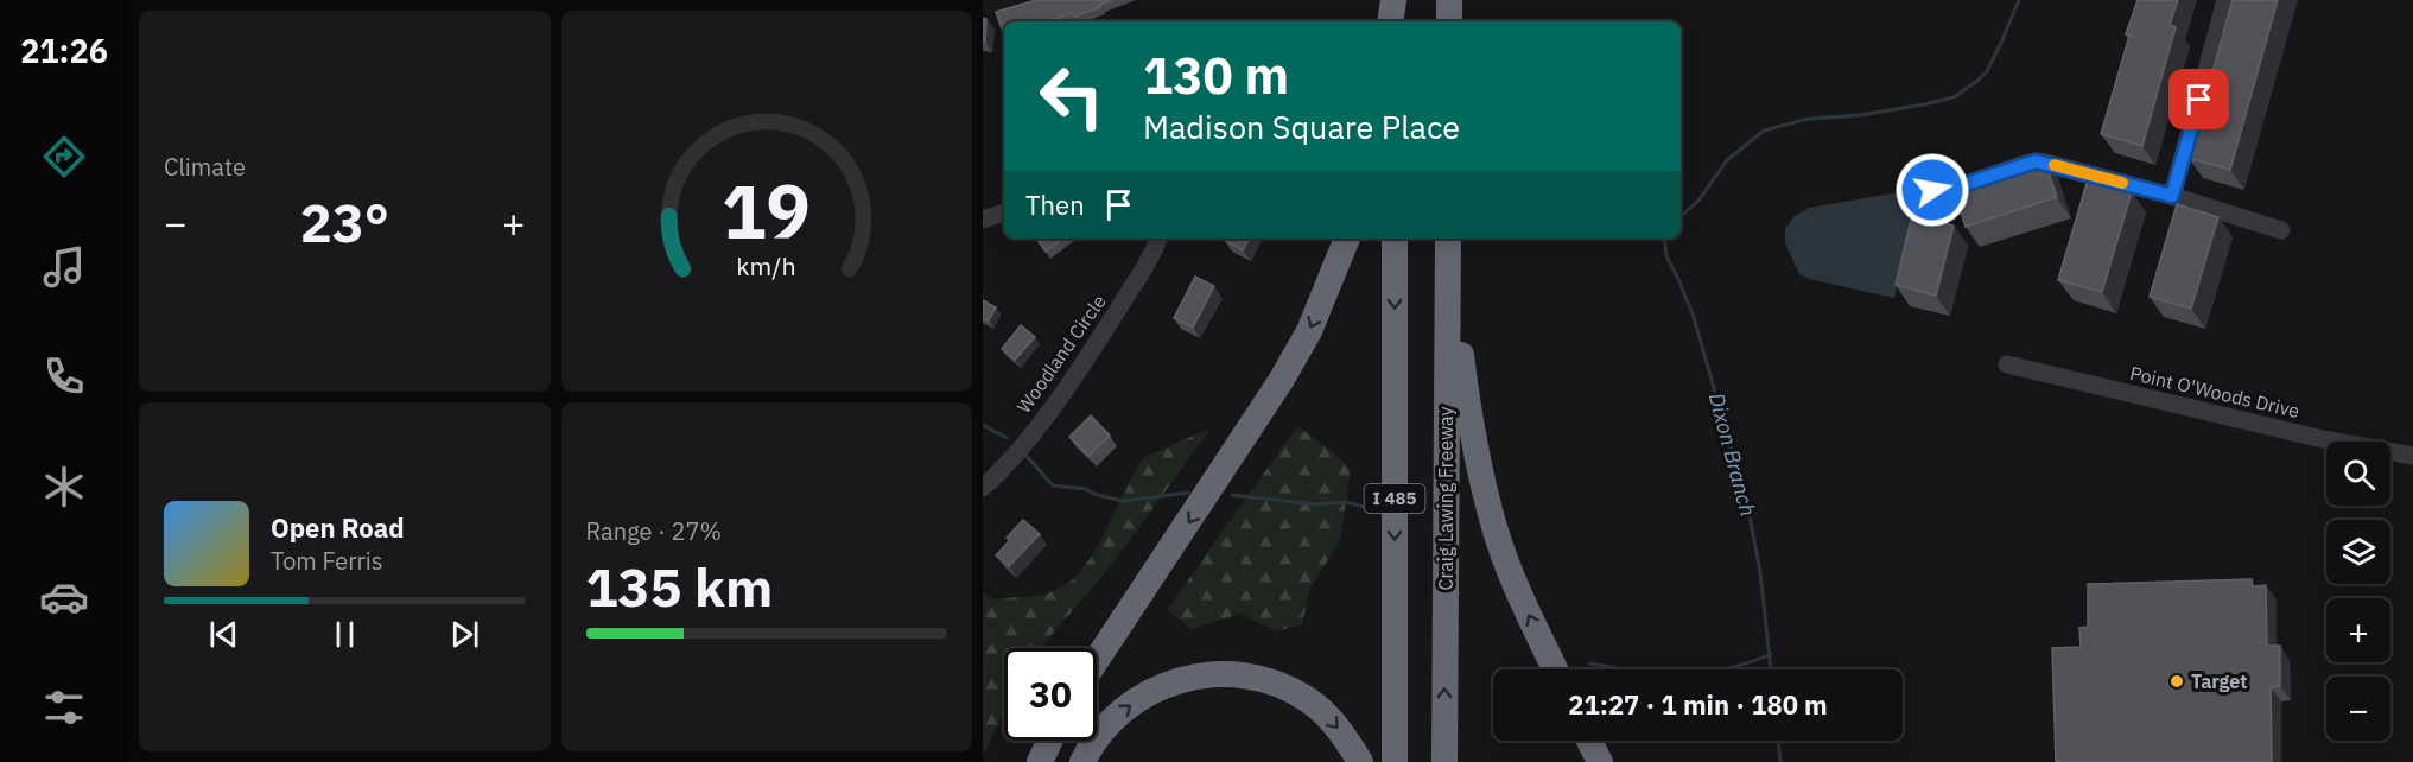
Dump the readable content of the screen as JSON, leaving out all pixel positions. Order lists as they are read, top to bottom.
{
  "streets": {
    "highway": ["I 485", "Craig Lawing Freeway"],
    "street": ["Woodland Circle", "Point O'Woods Drive"]
  },
  "water": ["Dixon Branch"],
  "places": ["Target"],
  "page": {
    "tabs": "21:26",
    "tile": [
      "Climate",
      ["Range · 27%", "135 km"]
    ],
    "turn": ["130 m", "Madison Square Place"],
    "then": "Then",
    "heat": ["−", "23°", "+"],
    "map_buttons": ["+", "−"],
    "song": ["Open Road", "Tom Ferris"],
    "limit": "30",
    "trip": "21:27 · 1 min · 180 m",
    "gauge": ["19", "km/h"]
  }
}
